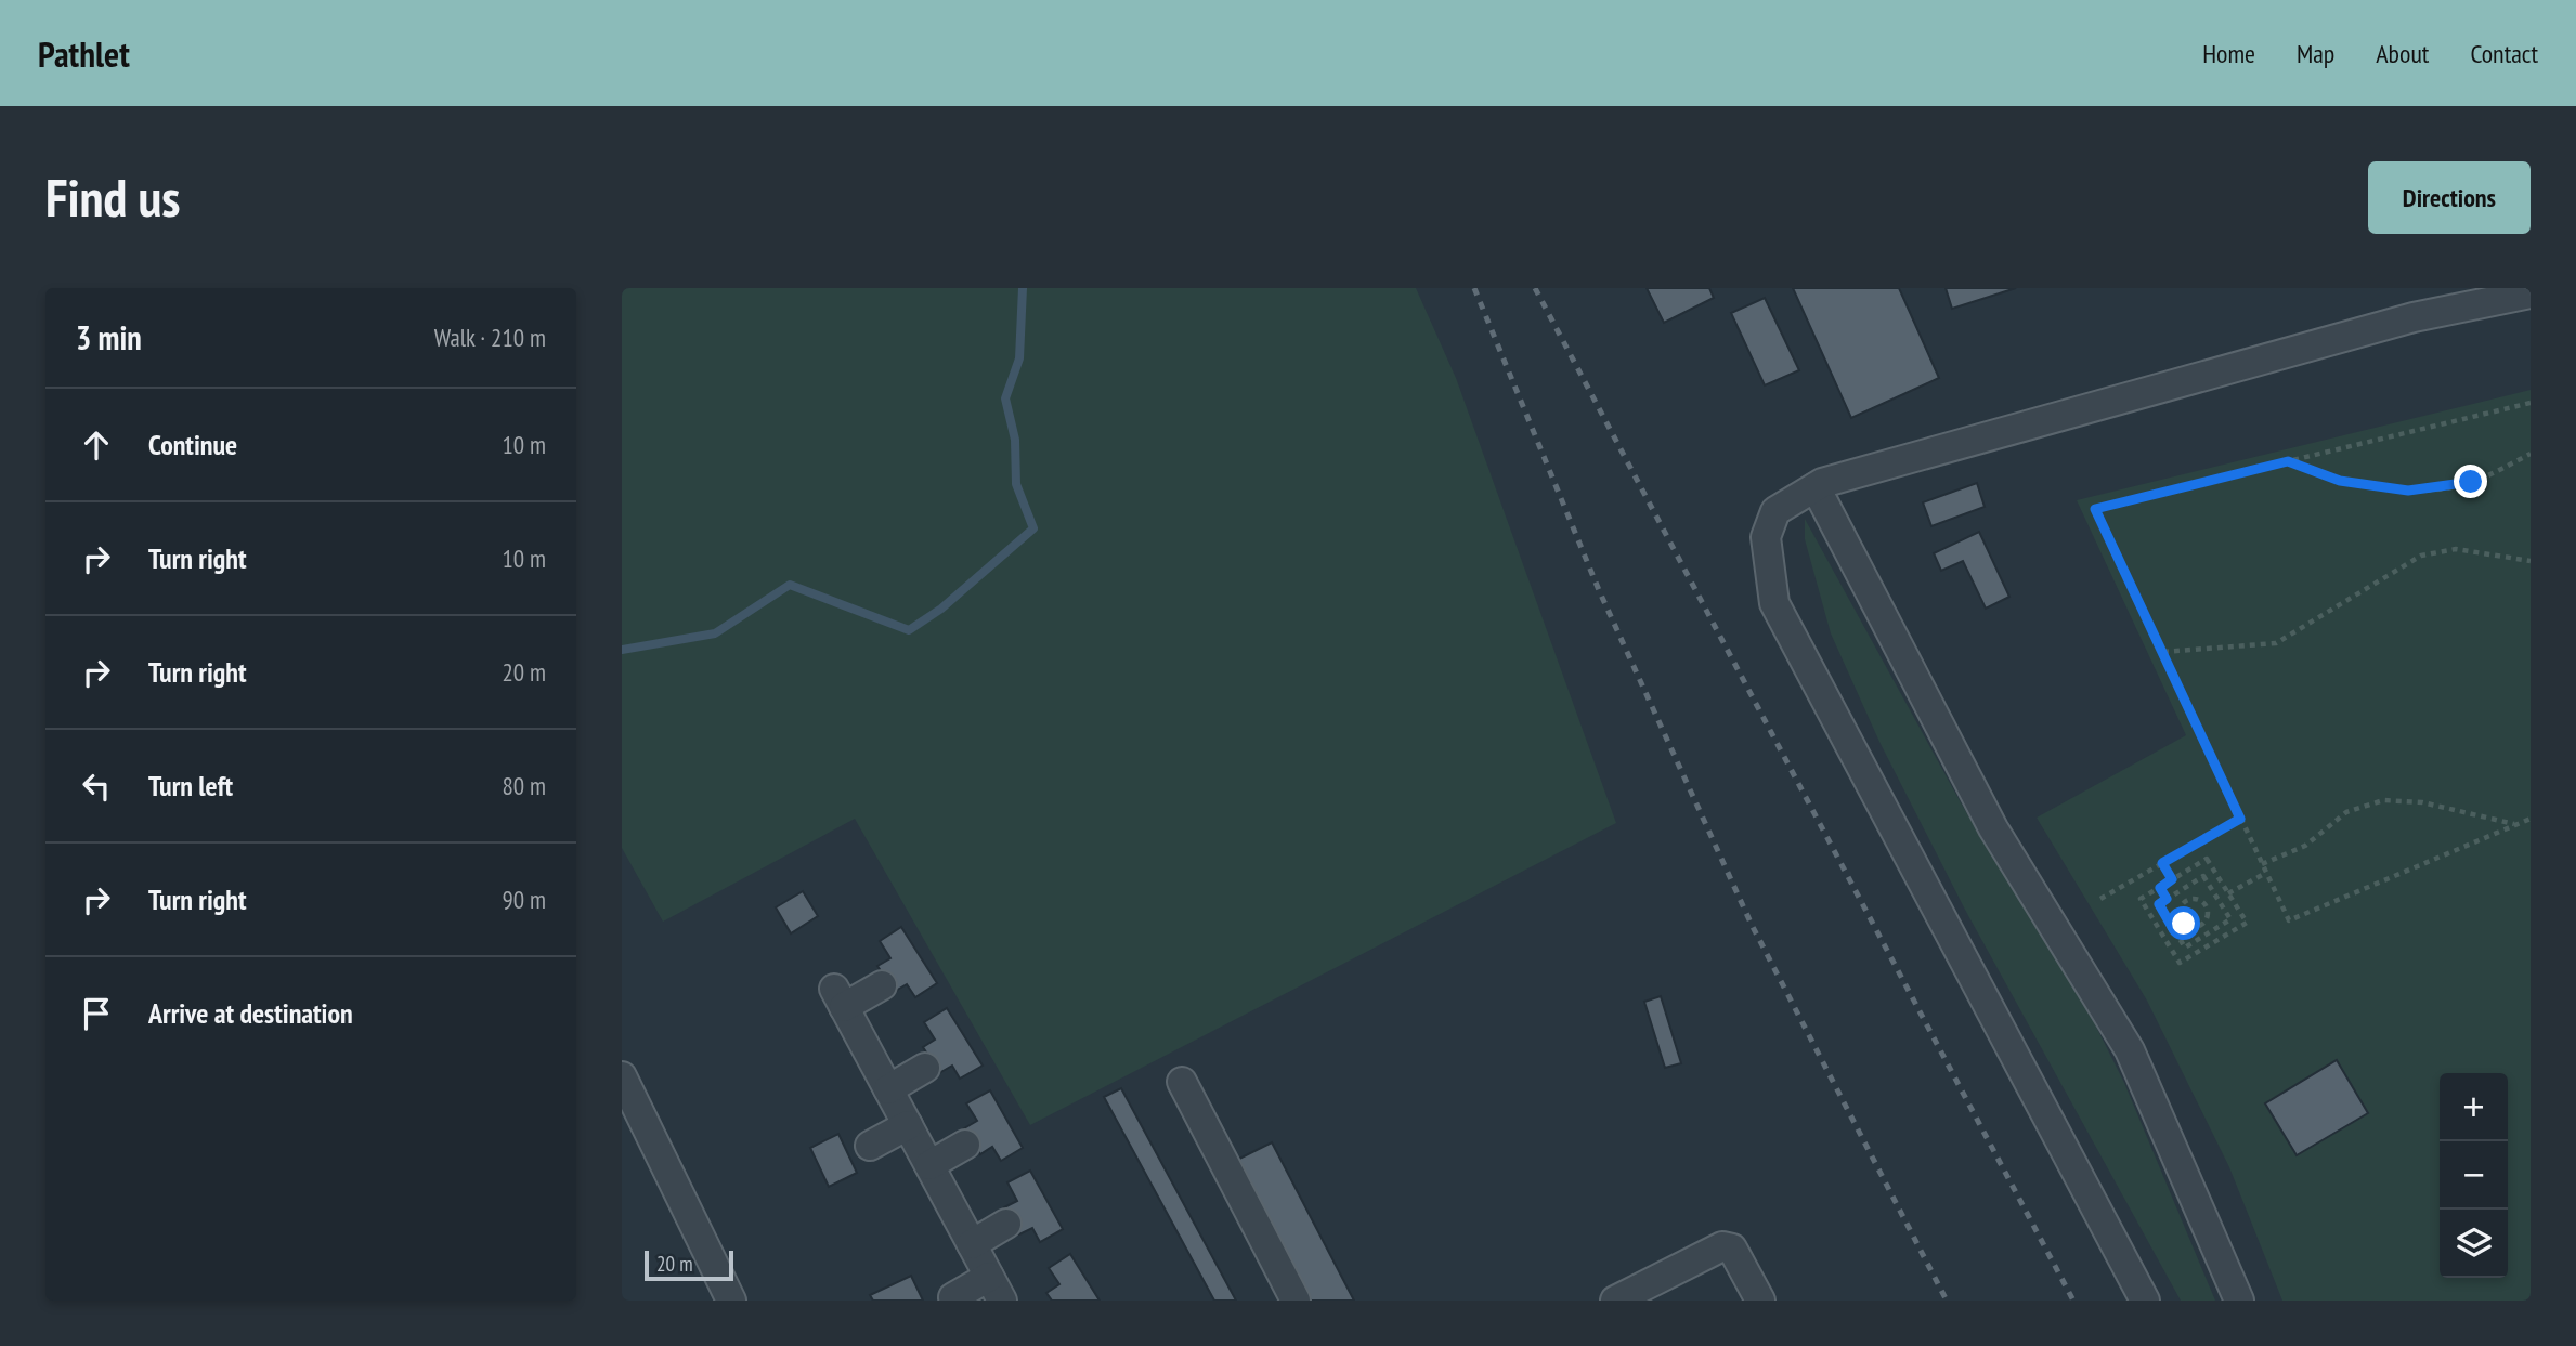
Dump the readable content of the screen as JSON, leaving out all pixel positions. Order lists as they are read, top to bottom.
{
  "scale_bar": "20 m",
  "page": {
    "header": "Pathlet",
    "nav": [
      "Home",
      "Map",
      "About",
      "Contact"
    ],
    "buttons": "Directions",
    "title": "Find us",
    "heading": ["3 min", "Walk · 210 m"],
    "list": [
      ["Continue", "10 m"],
      ["Turn right", "10 m"],
      ["Turn right", "20 m"],
      ["Turn left", "80 m"],
      ["Turn right", "90 m"],
      "Arrive at destination"
    ],
    "map_buttons": ["+", "−"],
    "scale": "20 m"
  }
}
